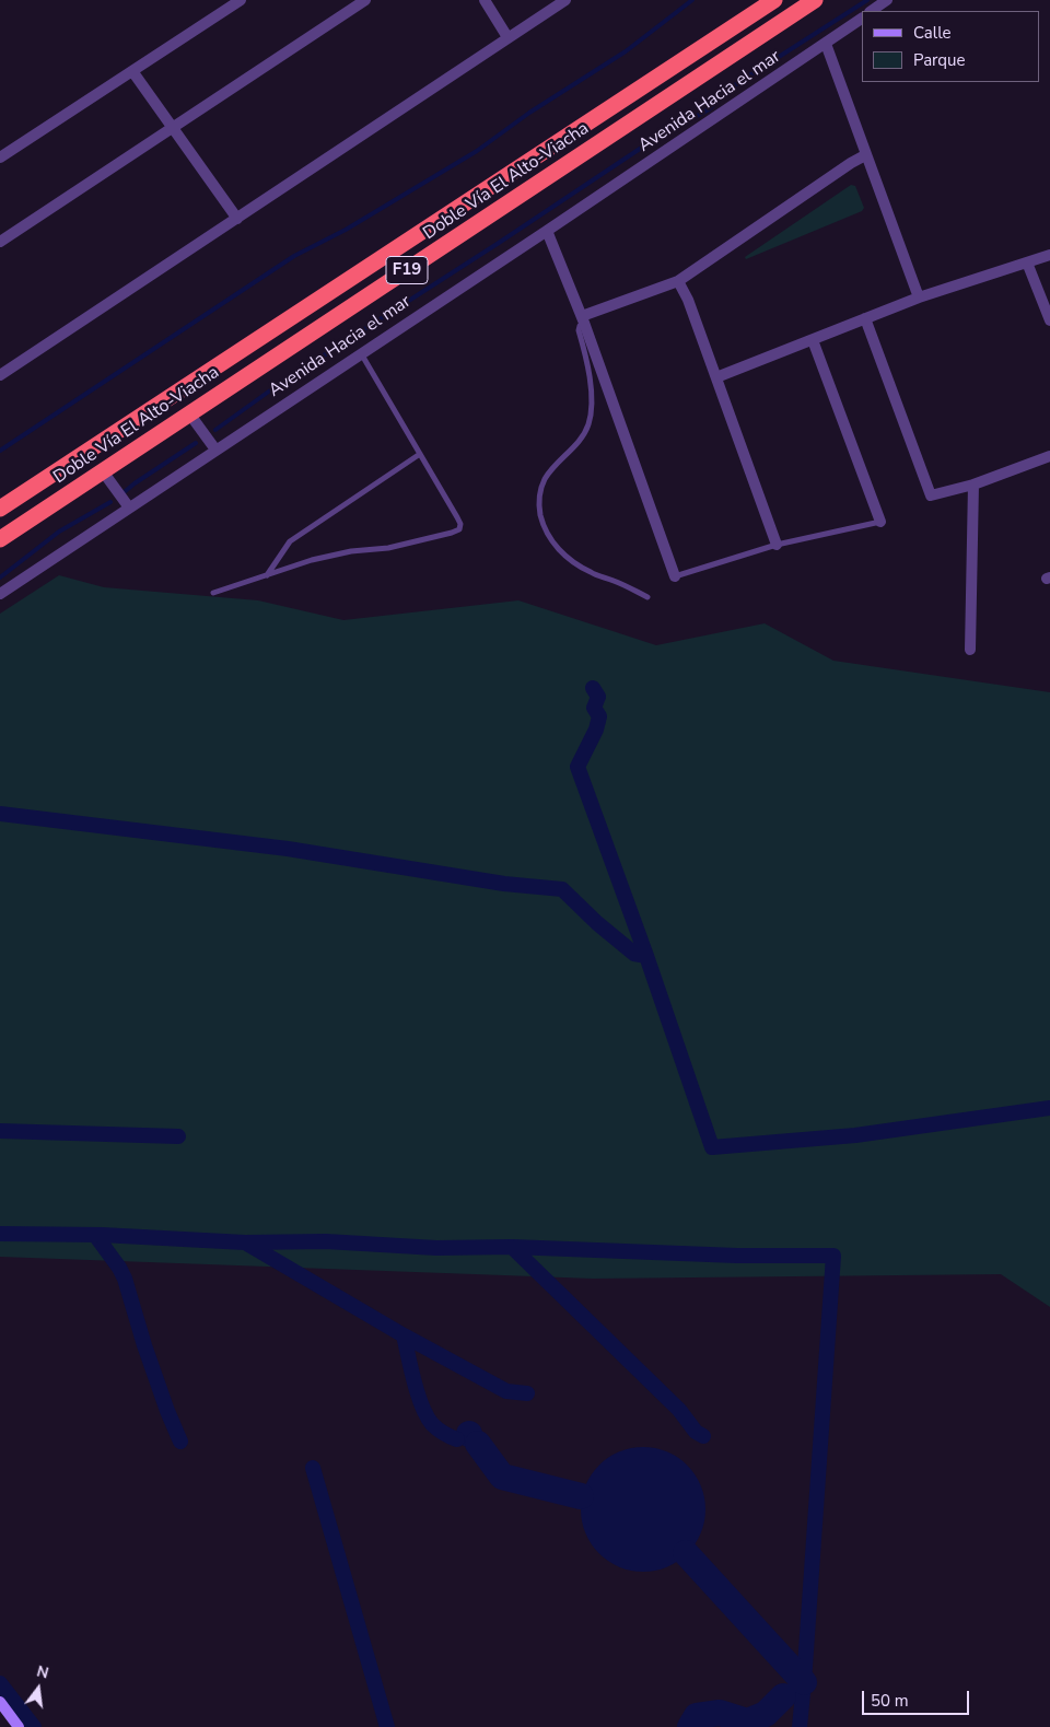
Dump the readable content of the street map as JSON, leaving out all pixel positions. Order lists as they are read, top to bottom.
{
  "streets": {
    "highway": ["Doble Vía El Alto-Viacha", "F19"],
    "street": ["Avenida Hacia el mar"]
  },
  "legend": ["Calle", "Parque"],
  "scale_bar": "50 m",
  "north": "top"
}
